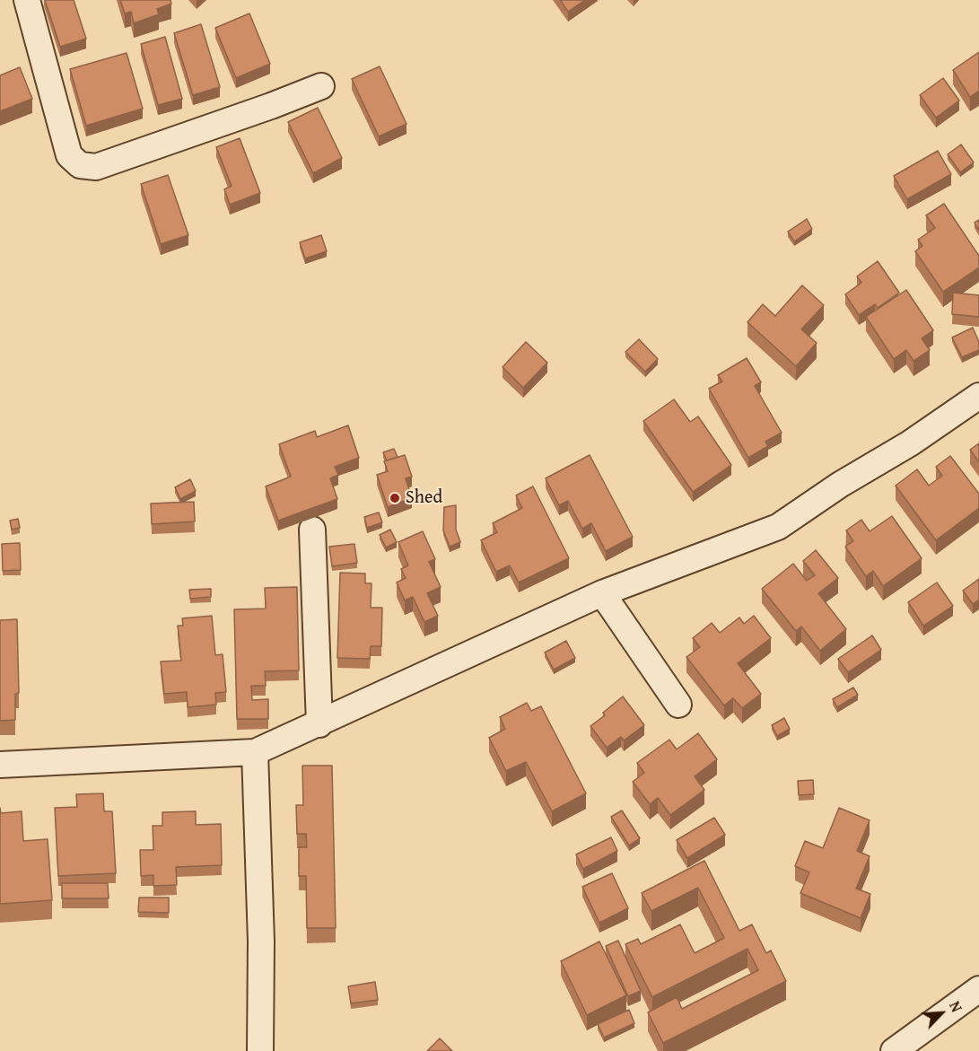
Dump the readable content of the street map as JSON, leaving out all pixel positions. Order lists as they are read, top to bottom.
{
  "places": ["Shed"],
  "north": "top right"
}
